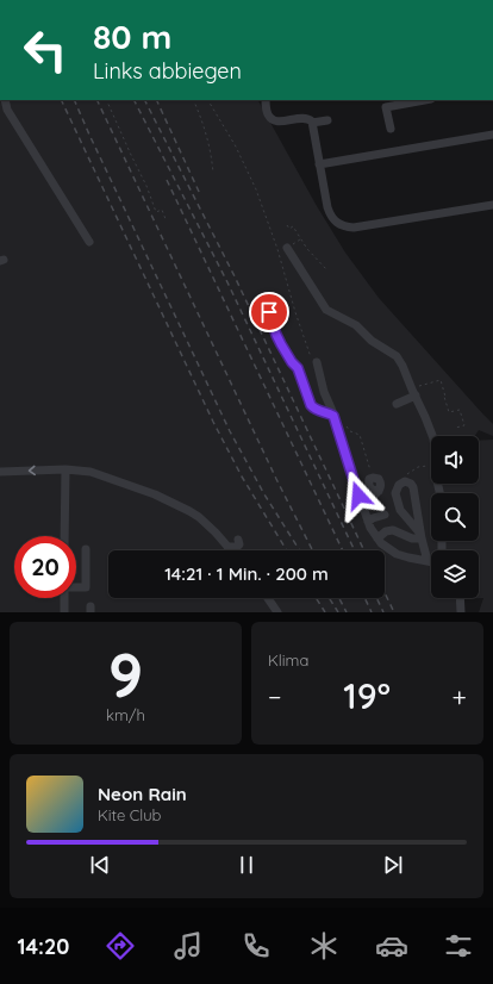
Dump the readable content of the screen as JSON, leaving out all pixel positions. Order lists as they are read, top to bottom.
{
  "page": {
    "turn": ["80 m", "Links abbiegen"],
    "limit": "20",
    "trip": "14:21 · 1 Min. · 200 m",
    "tile": [
      ["9", "km/h"],
      "Klima"
    ],
    "heat": ["−", "19°", "+"],
    "song": ["Neon Rain", "Kite Club"],
    "tabs": "14:20"
  }
}
